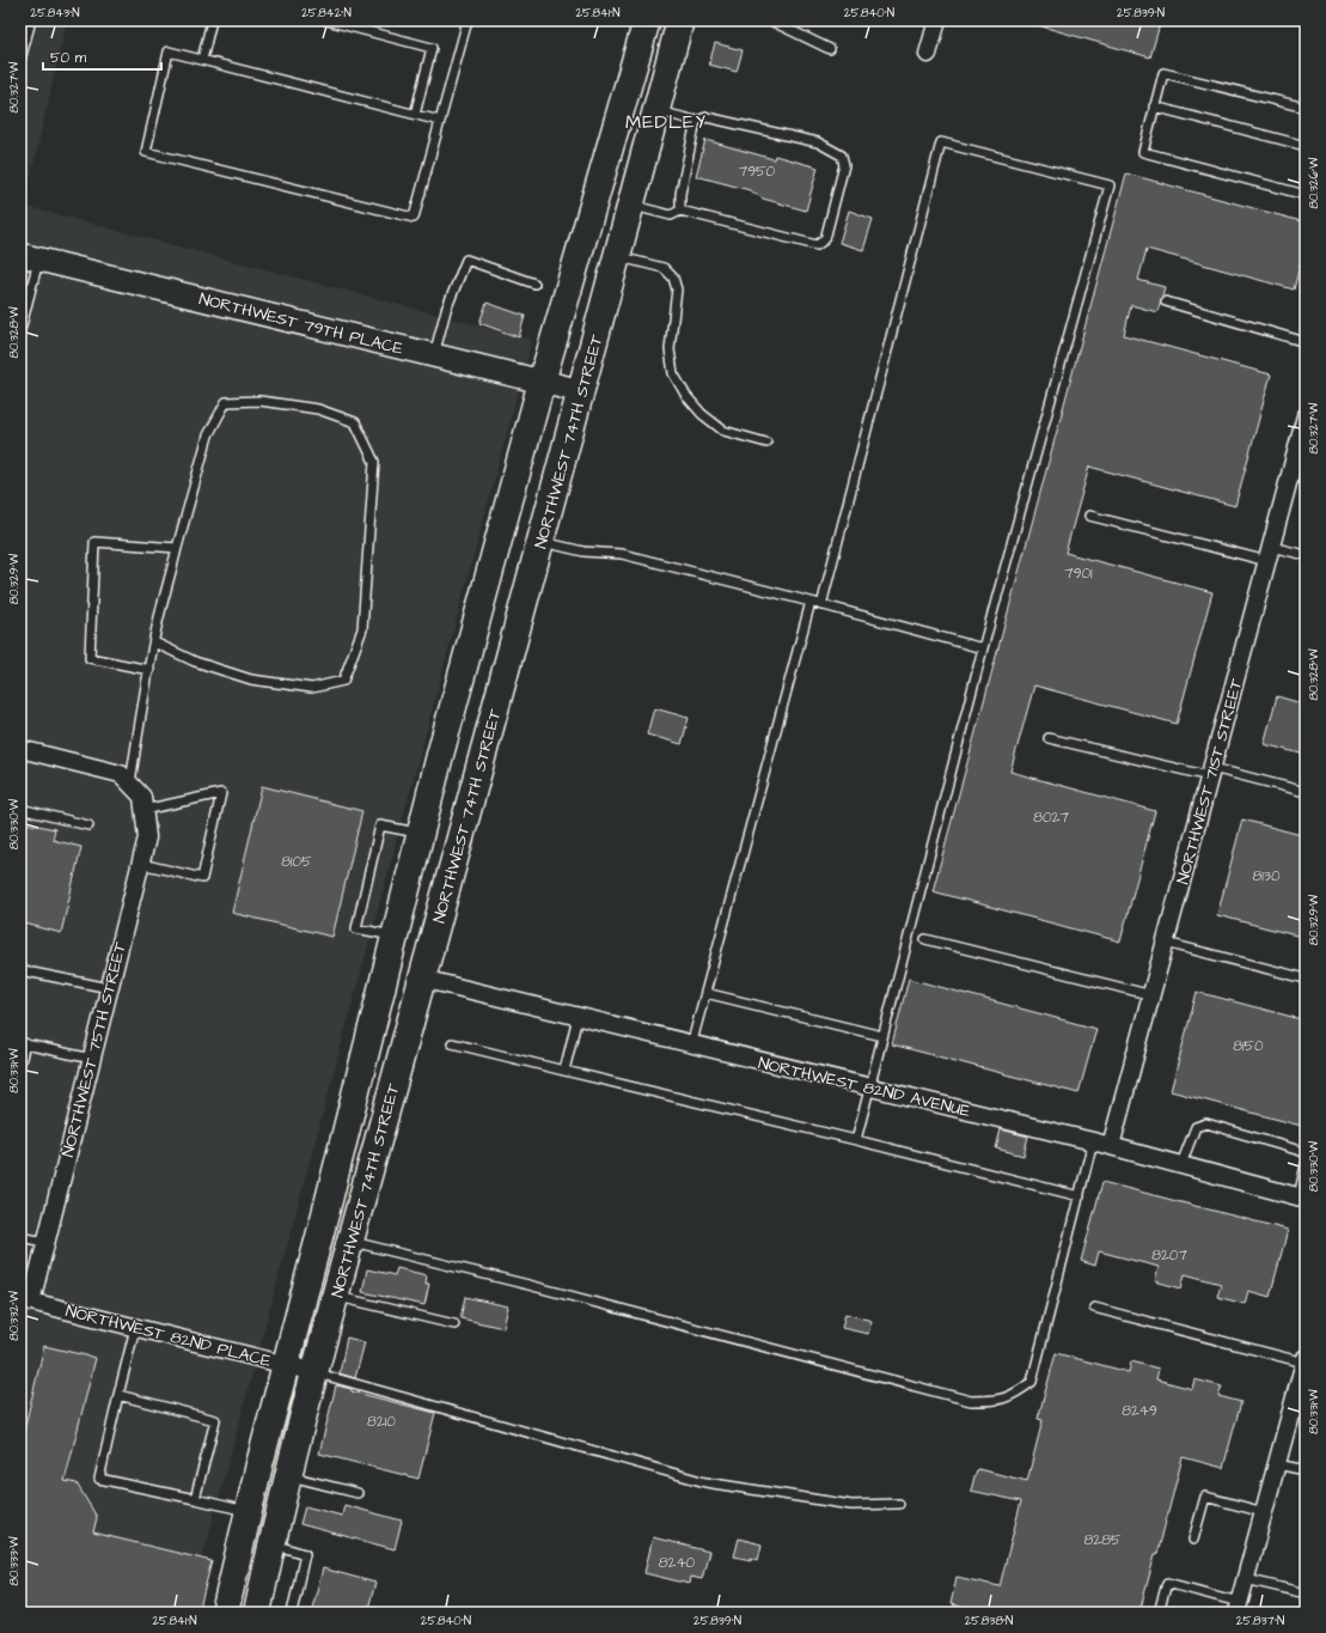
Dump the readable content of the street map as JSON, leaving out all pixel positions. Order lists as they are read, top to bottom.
{
  "streets": {
    "main road": ["NORTHWEST 79TH PLACE", "NORTHWEST 74TH STREET"],
    "street": [
      "NORTHWEST 71ST STREET",
      "NORTHWEST 75TH STREET",
      "NORTHWEST 82ND AVENUE",
      "NORTHWEST 82ND PLACE"
    ]
  },
  "crossings": [
    ["NORTHWEST 79TH PLACE", "NORTHWEST 74TH STREET"],
    ["NORTHWEST 74TH STREET", "NORTHWEST 82ND AVENUE"],
    ["NORTHWEST 74TH STREET", "NORTHWEST 82ND PLACE"],
    ["NORTHWEST 71ST STREET", "NORTHWEST 82ND AVENUE"],
    ["NORTHWEST 75TH STREET", "NORTHWEST 82ND PLACE"]
  ],
  "districts": ["MEDLEY"],
  "house_numbers": [
    "7950",
    "7901",
    "8027",
    "8105",
    "8130",
    "8150",
    "8207",
    "8249",
    "8210",
    "8285",
    "8240"
  ],
  "scale_bar": "50 m",
  "coordinates": [
    "25.843°N",
    "25.842°N",
    "25.841°N",
    "25.840°N",
    "25.839°N",
    "80.327°W",
    "80.326°W",
    "80.328°W",
    "80.329°W",
    "80.330°W",
    "80.331°W",
    "80.332°W",
    "80.333°W",
    "25.838°N",
    "25.837°N"
  ]
}
